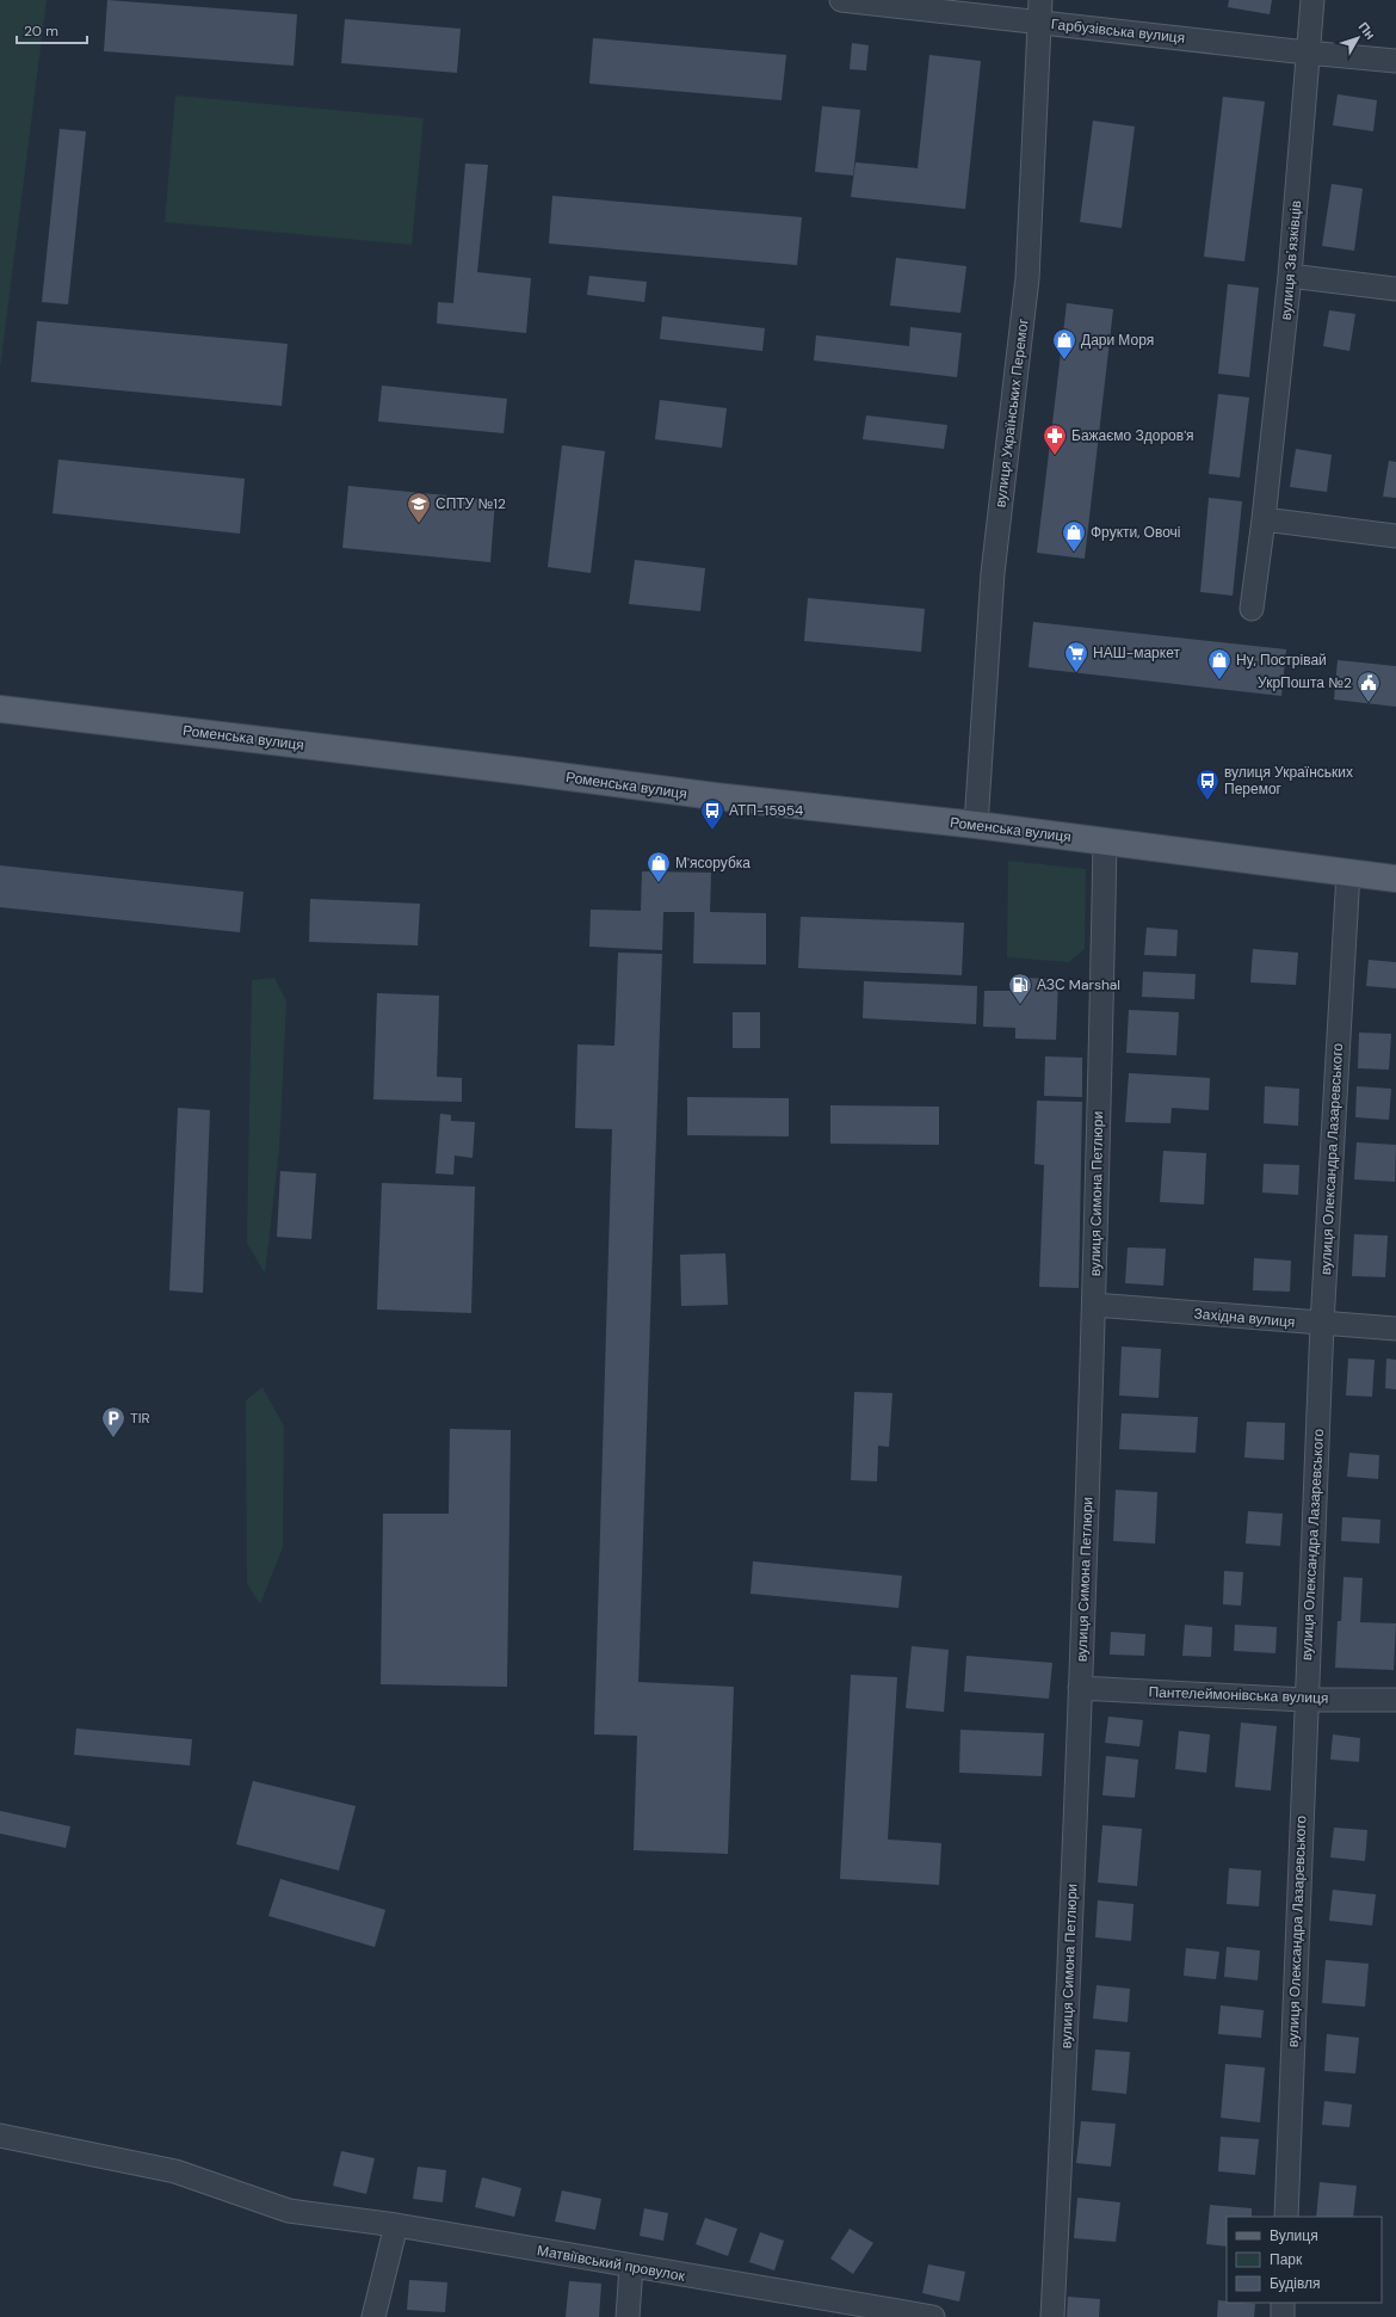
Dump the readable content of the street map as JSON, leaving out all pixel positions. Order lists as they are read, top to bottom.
{
  "streets": {
    "main road": ["Роменська вулиця"],
    "street": [
      "Гарбузівська вулиця",
      "вулиця Звʼязківців",
      "вулиця Українських Перемог",
      "вулиця Олександра Лазаревського",
      "вулиця Симона Петлюри",
      "Західна вулиця",
      "Пантелеймонівська вулиця",
      "Матвіївський провулок"
    ]
  },
  "crossings": [
    ["Гарбузівська вулиця", "вулиця Звʼязківців"],
    ["Гарбузівська вулиця", "вулиця Українських Перемог"],
    ["вулиця Українських Перемог", "Роменська вулиця"],
    ["Роменська вулиця", "вулиця Олександра Лазаревського"],
    ["Роменська вулиця", "вулиця Симона Петлюри"],
    ["вулиця Олександра Лазаревського", "Західна вулиця"],
    ["вулиця Олександра Лазаревського", "Пантелеймонівська вулиця"],
    ["вулиця Симона Петлюри", "Західна вулиця"],
    ["вулиця Симона Петлюри", "Пантелеймонівська вулиця"]
  ],
  "places": {
    "shop": [
      "Дари Моря",
      "Фрукти, Овочі",
      "Ну, Пострівай",
      "М'ясорубка"
    ],
    "pharmacy": ["Бажаємо Здоров'я"],
    "school or university": ["СПТУ №12"],
    "supermarket": ["НАШ-маркет"],
    "public building": ["УкрПошта №2"],
    "bus stop": ["вулиця Українських Перемог", "АТП-15954"],
    "fuel station": ["АЗС Marshal"],
    "parking": ["TIR"]
  },
  "legend": ["Вулиця", "Парк", "Будівля"],
  "scale_bar": "20 m",
  "north": "top right"
}
